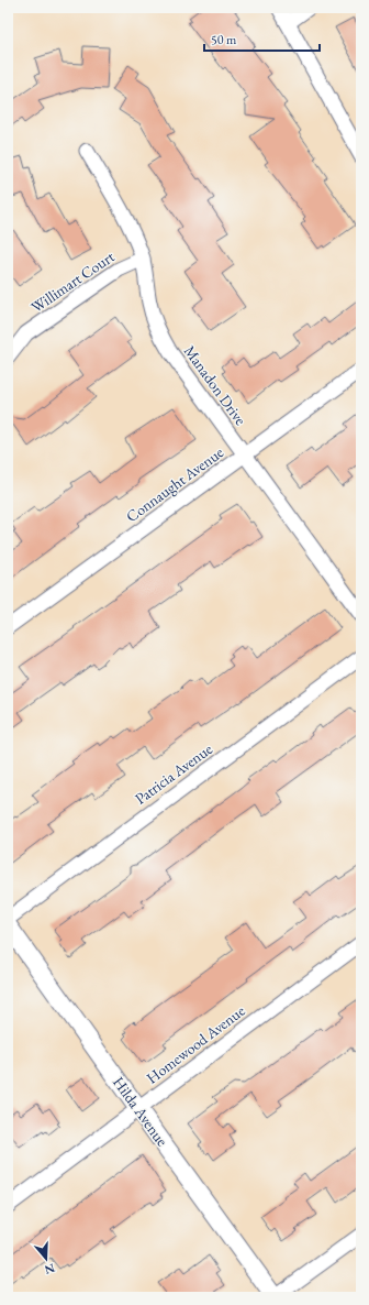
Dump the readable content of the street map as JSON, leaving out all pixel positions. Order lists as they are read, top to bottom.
{
  "streets": {
    "street": [
      "Willimart Court",
      "Manadon Drive",
      "Connaught Avenue",
      "Patricia Avenue",
      "Homewood Avenue",
      "Hilda Avenue"
    ]
  },
  "crossings": [
    ["Willimart Court", "Manadon Drive"],
    ["Manadon Drive", "Connaught Avenue"],
    ["Homewood Avenue", "Hilda Avenue"]
  ],
  "scale_bar": "50 m",
  "north": "bottom"
}
